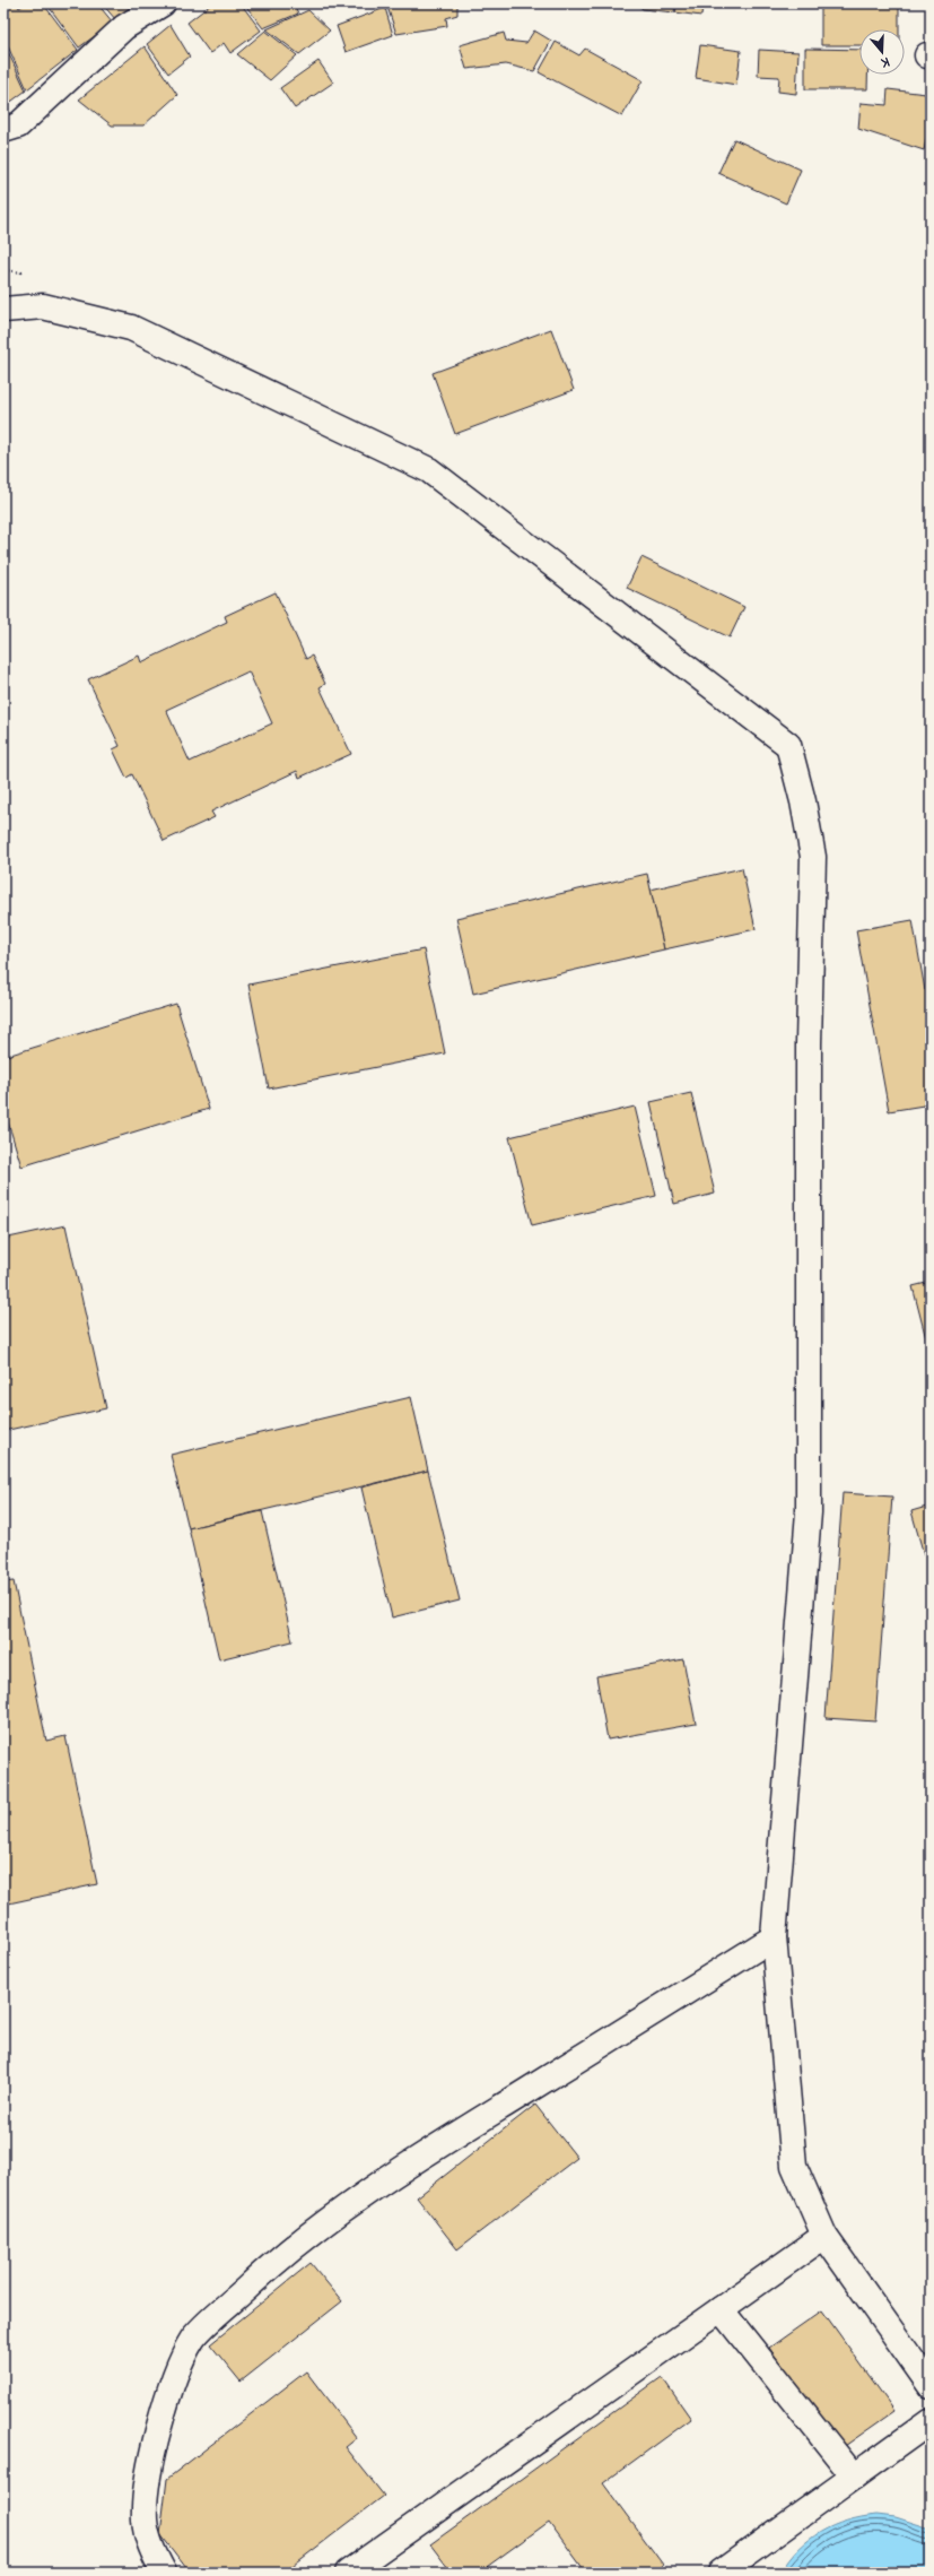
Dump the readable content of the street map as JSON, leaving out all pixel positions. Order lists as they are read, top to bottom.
{
  "north": "bottom"
}
